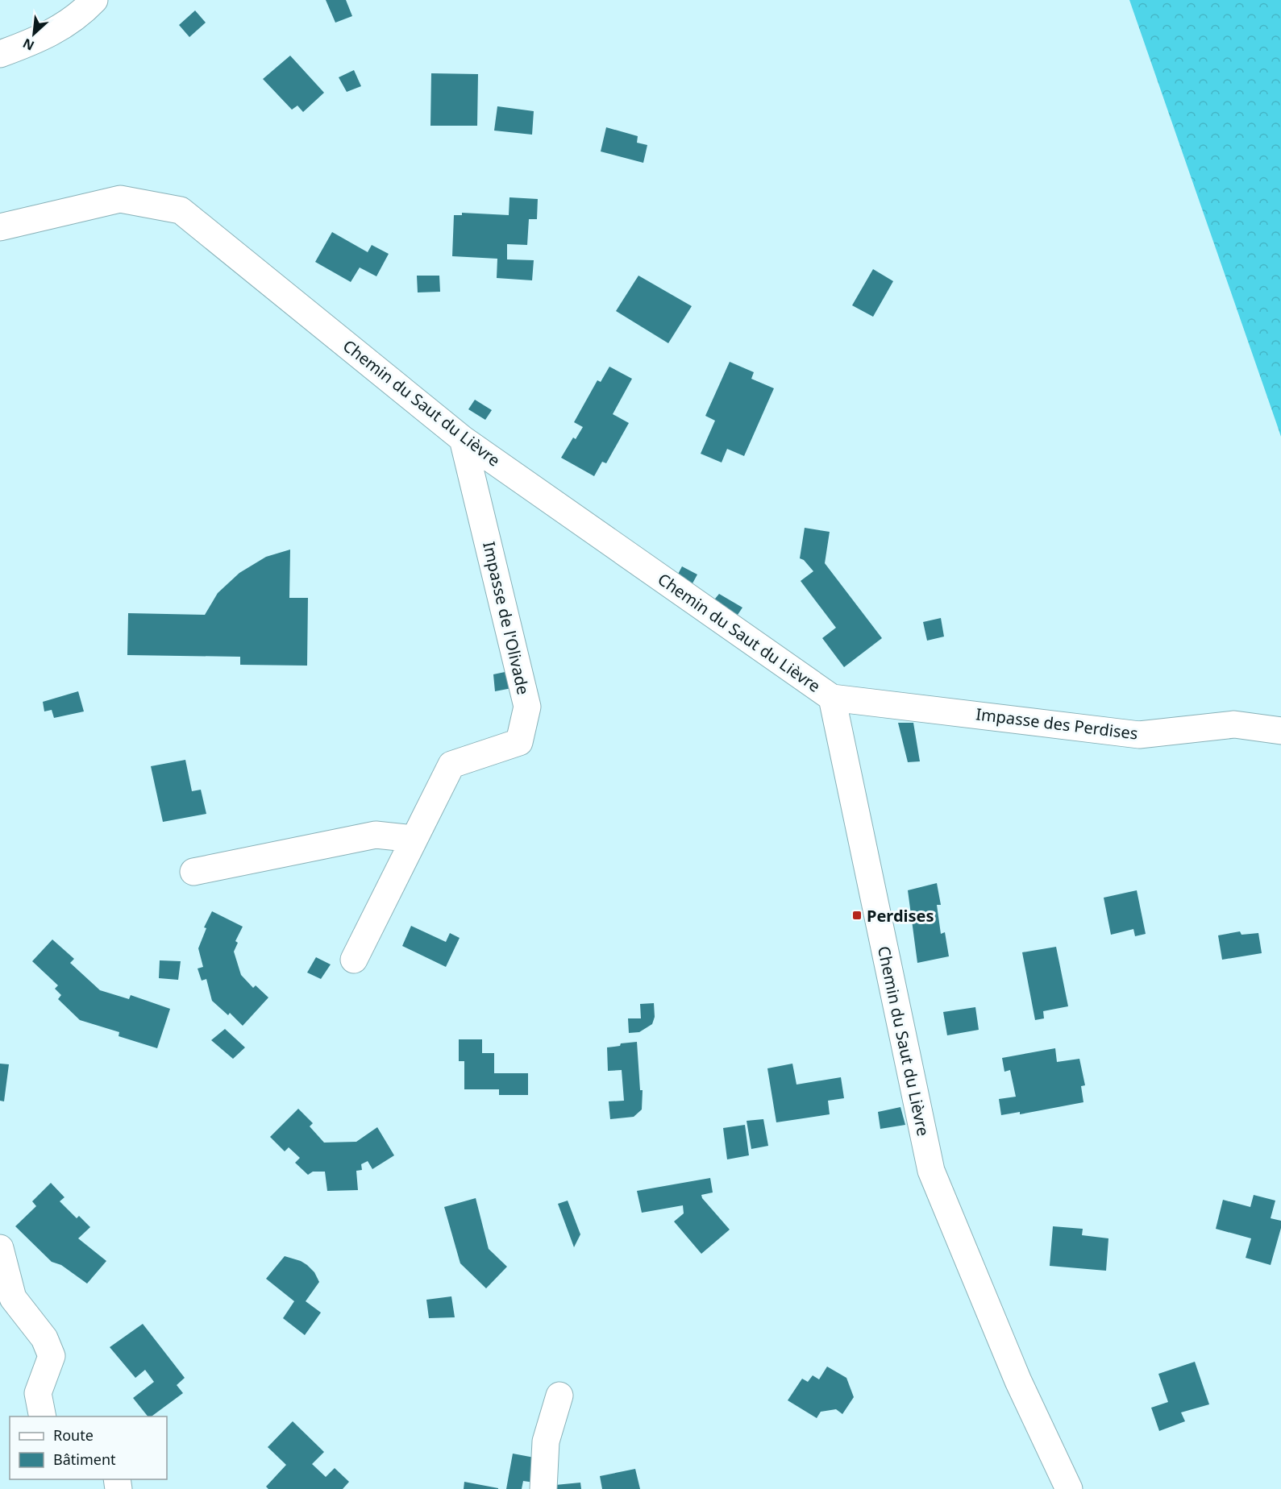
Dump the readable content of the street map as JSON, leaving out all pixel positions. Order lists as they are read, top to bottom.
{
  "streets": {
    "street": ["Chemin du Saut du Lièvre", "Impasse de l'Olivade", "Impasse des Perdises"]
  },
  "crossings": [
    ["Chemin du Saut du Lièvre", "Impasse de l'Olivade"],
    ["Chemin du Saut du Lièvre", "Impasse des Perdises"]
  ],
  "places": {
    "transit": ["Perdises"]
  },
  "legend": ["Route", "Bâtiment"],
  "north": "bottom left"
}
